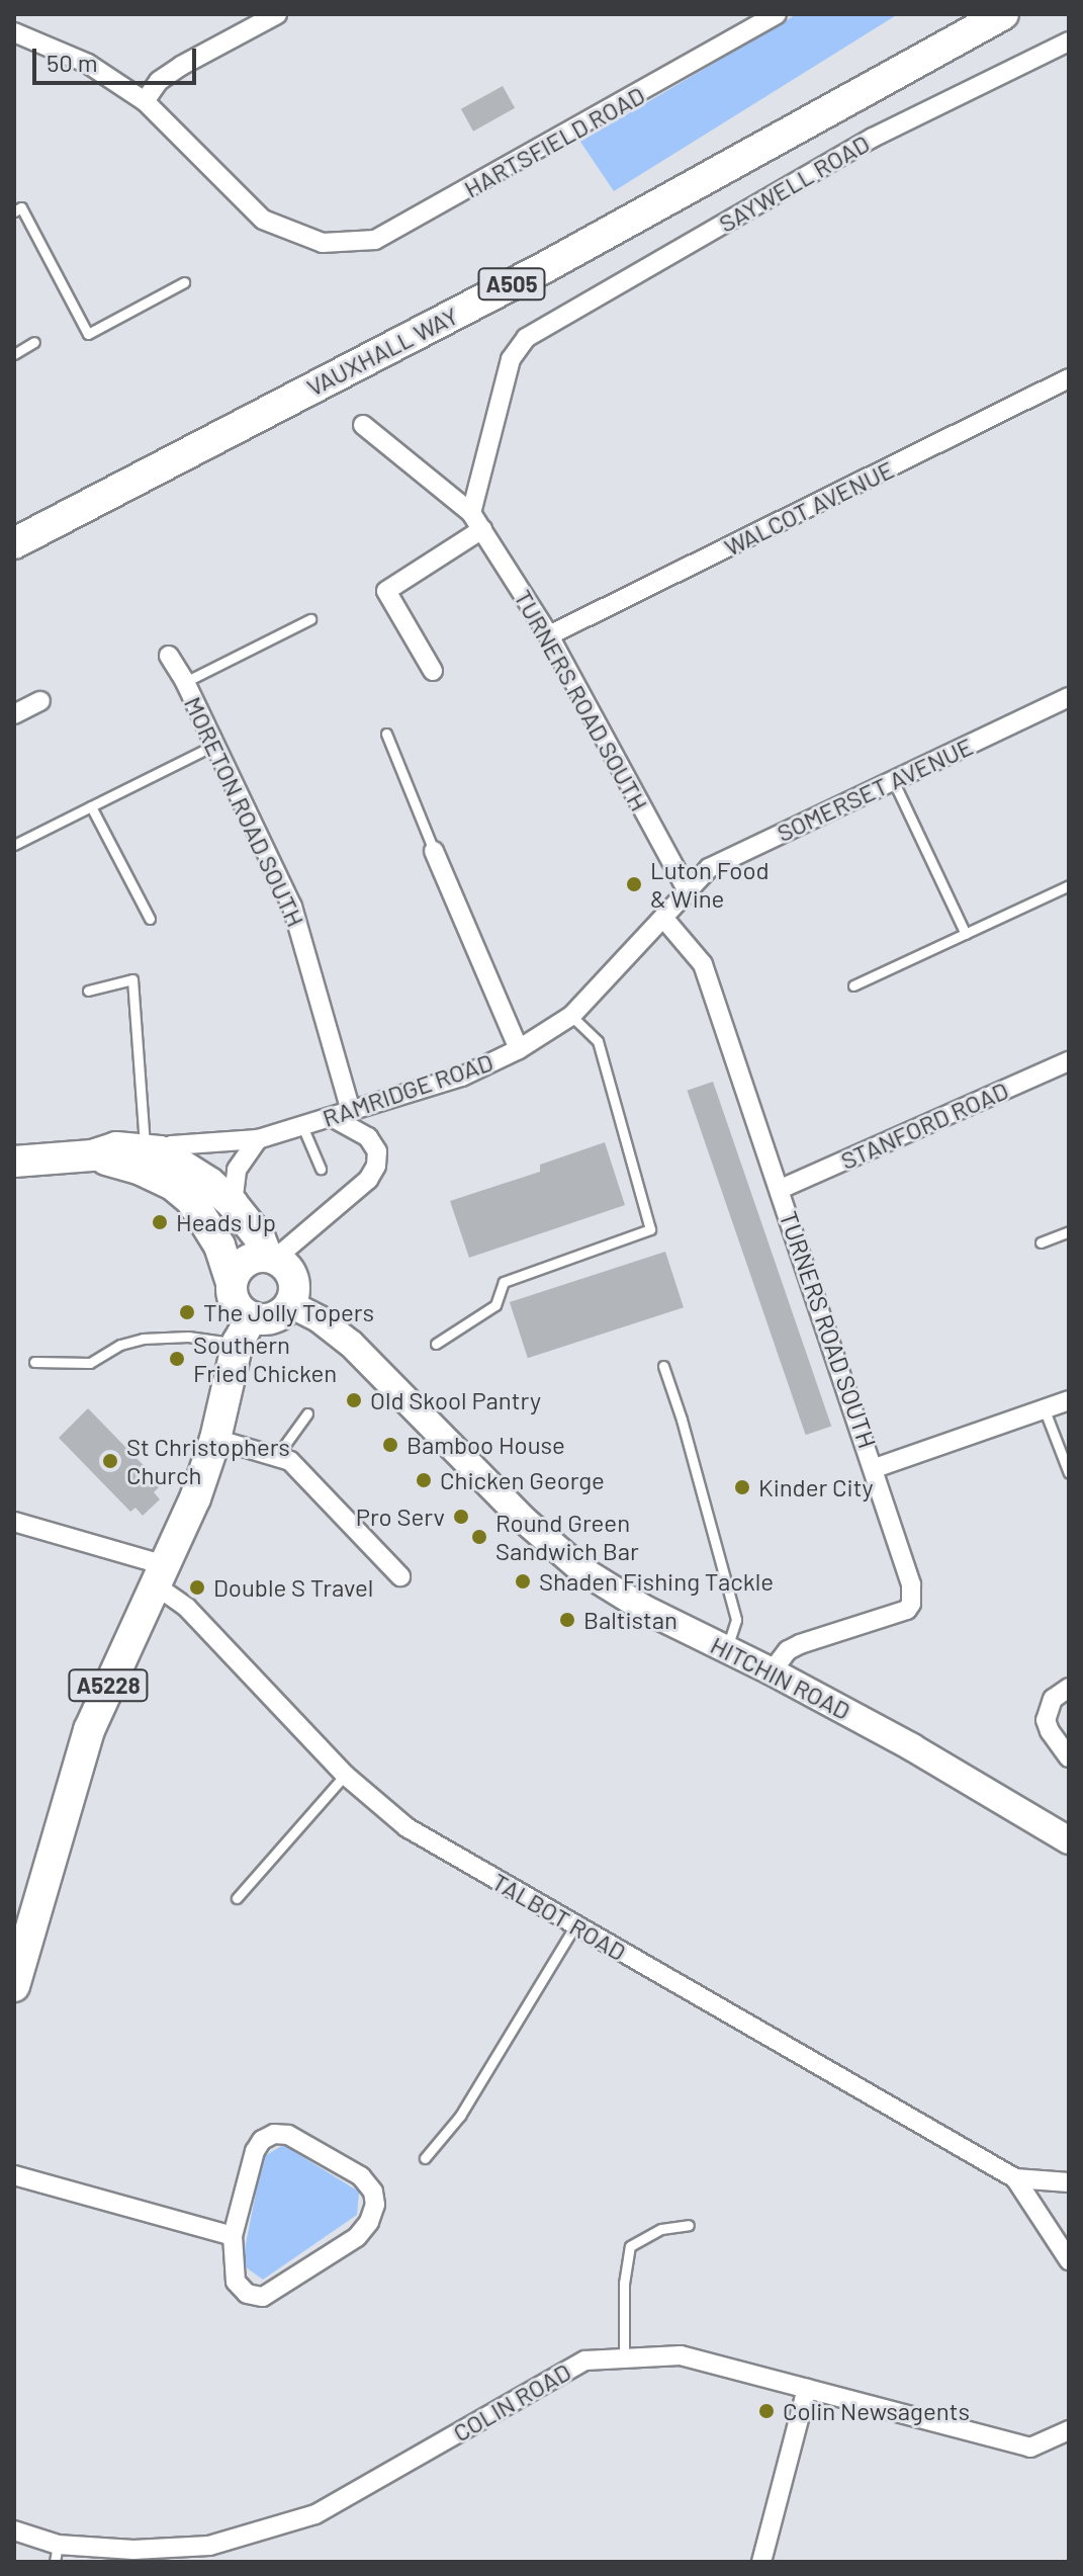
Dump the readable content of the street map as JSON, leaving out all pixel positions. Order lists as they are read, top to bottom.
{
  "streets": {
    "main road": ["A505", "VAUXHALL WAY", "A5228"],
    "street": [
      "HARTSFIELD ROAD",
      "SAYWELL ROAD",
      "WALCOT AVENUE",
      "TURNERS ROAD SOUTH",
      "SOMERSET AVENUE",
      "MORETON ROAD SOUTH",
      "RAMRIDGE ROAD",
      "STANFORD ROAD",
      "HITCHIN ROAD",
      "TALBOT ROAD",
      "COLIN ROAD"
    ]
  },
  "crossings": [
    ["SAYWELL ROAD", "TURNERS ROAD SOUTH"],
    ["WALCOT AVENUE", "TURNERS ROAD SOUTH"],
    ["TURNERS ROAD SOUTH", "SOMERSET AVENUE"],
    ["TURNERS ROAD SOUTH", "RAMRIDGE ROAD"],
    ["TURNERS ROAD SOUTH", "STANFORD ROAD"],
    ["TURNERS ROAD SOUTH", "HITCHIN ROAD"],
    ["SOMERSET AVENUE", "RAMRIDGE ROAD"],
    ["MORETON ROAD SOUTH", "RAMRIDGE ROAD"],
    ["HITCHIN ROAD", "A5228"],
    ["A5228", "TALBOT ROAD"]
  ],
  "places": [
    "Luton Food & Wine",
    "Heads Up",
    "The Jolly Topers",
    "Southern Fried Chicken",
    "Old Skool Pantry",
    "Bamboo House",
    "St Christophers Church",
    "Chicken George",
    "Kinder City",
    "Pro Serv",
    "Round Green Sandwich Bar",
    "Shaden Fishing Tackle",
    "Double S Travel",
    "Baltistan",
    "Colin Newsagents"
  ],
  "scale_bar": "50 m"
}
